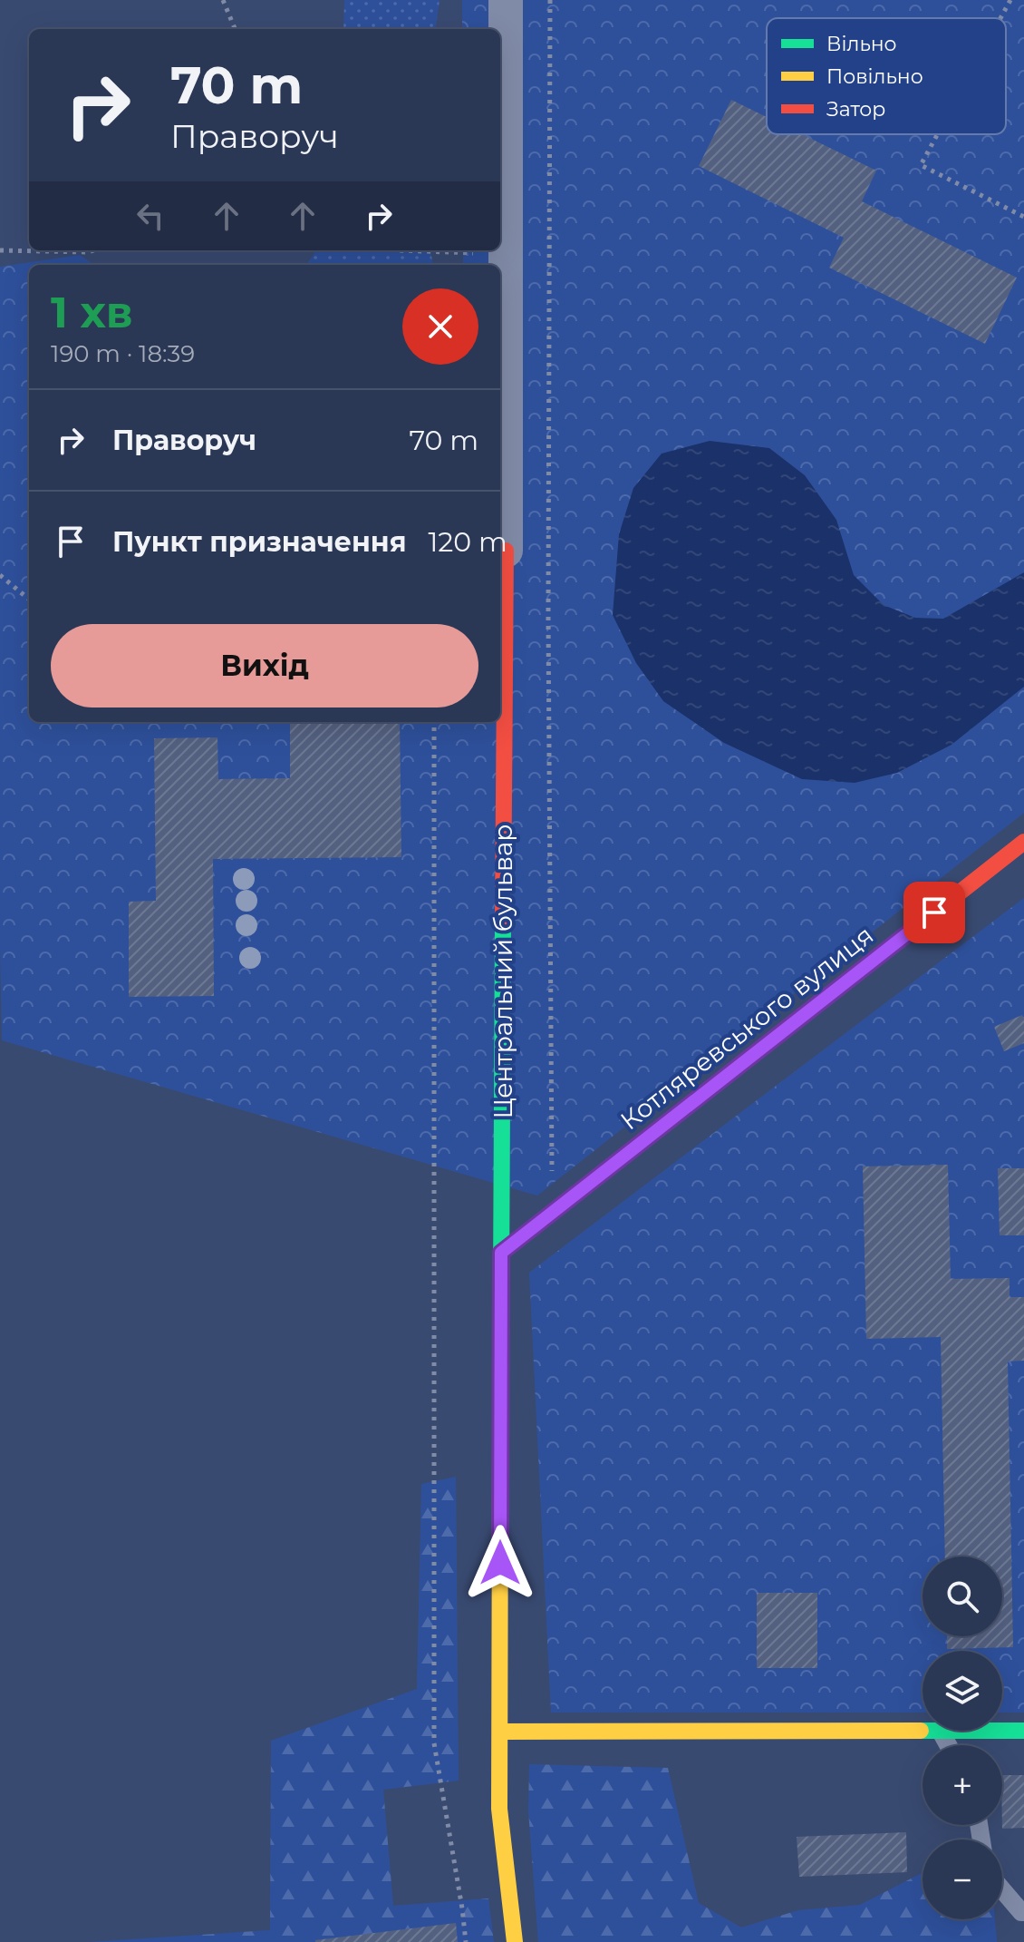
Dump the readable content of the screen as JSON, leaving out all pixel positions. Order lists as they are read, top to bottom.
{
  "streets": {
    "street": ["Центральний бульвар", "Котляревського вулиця"]
  },
  "crossings": [
    ["Центральний бульвар", "Котляревського вулиця"]
  ],
  "legend": ["Вільно", "Повільно", "Затор"],
  "page": {
    "turn": ["70 m", "Праворуч"],
    "heading": ["1 хв", "190 m · 18:39"],
    "list": [
      {
        "name": "Праворуч",
        "value": "70 m"
      },
      {
        "name": "Пункт призначення",
        "value": "120 m"
      }
    ],
    "buttons": "Вихід",
    "map_buttons": ["+", "−"]
  }
}
